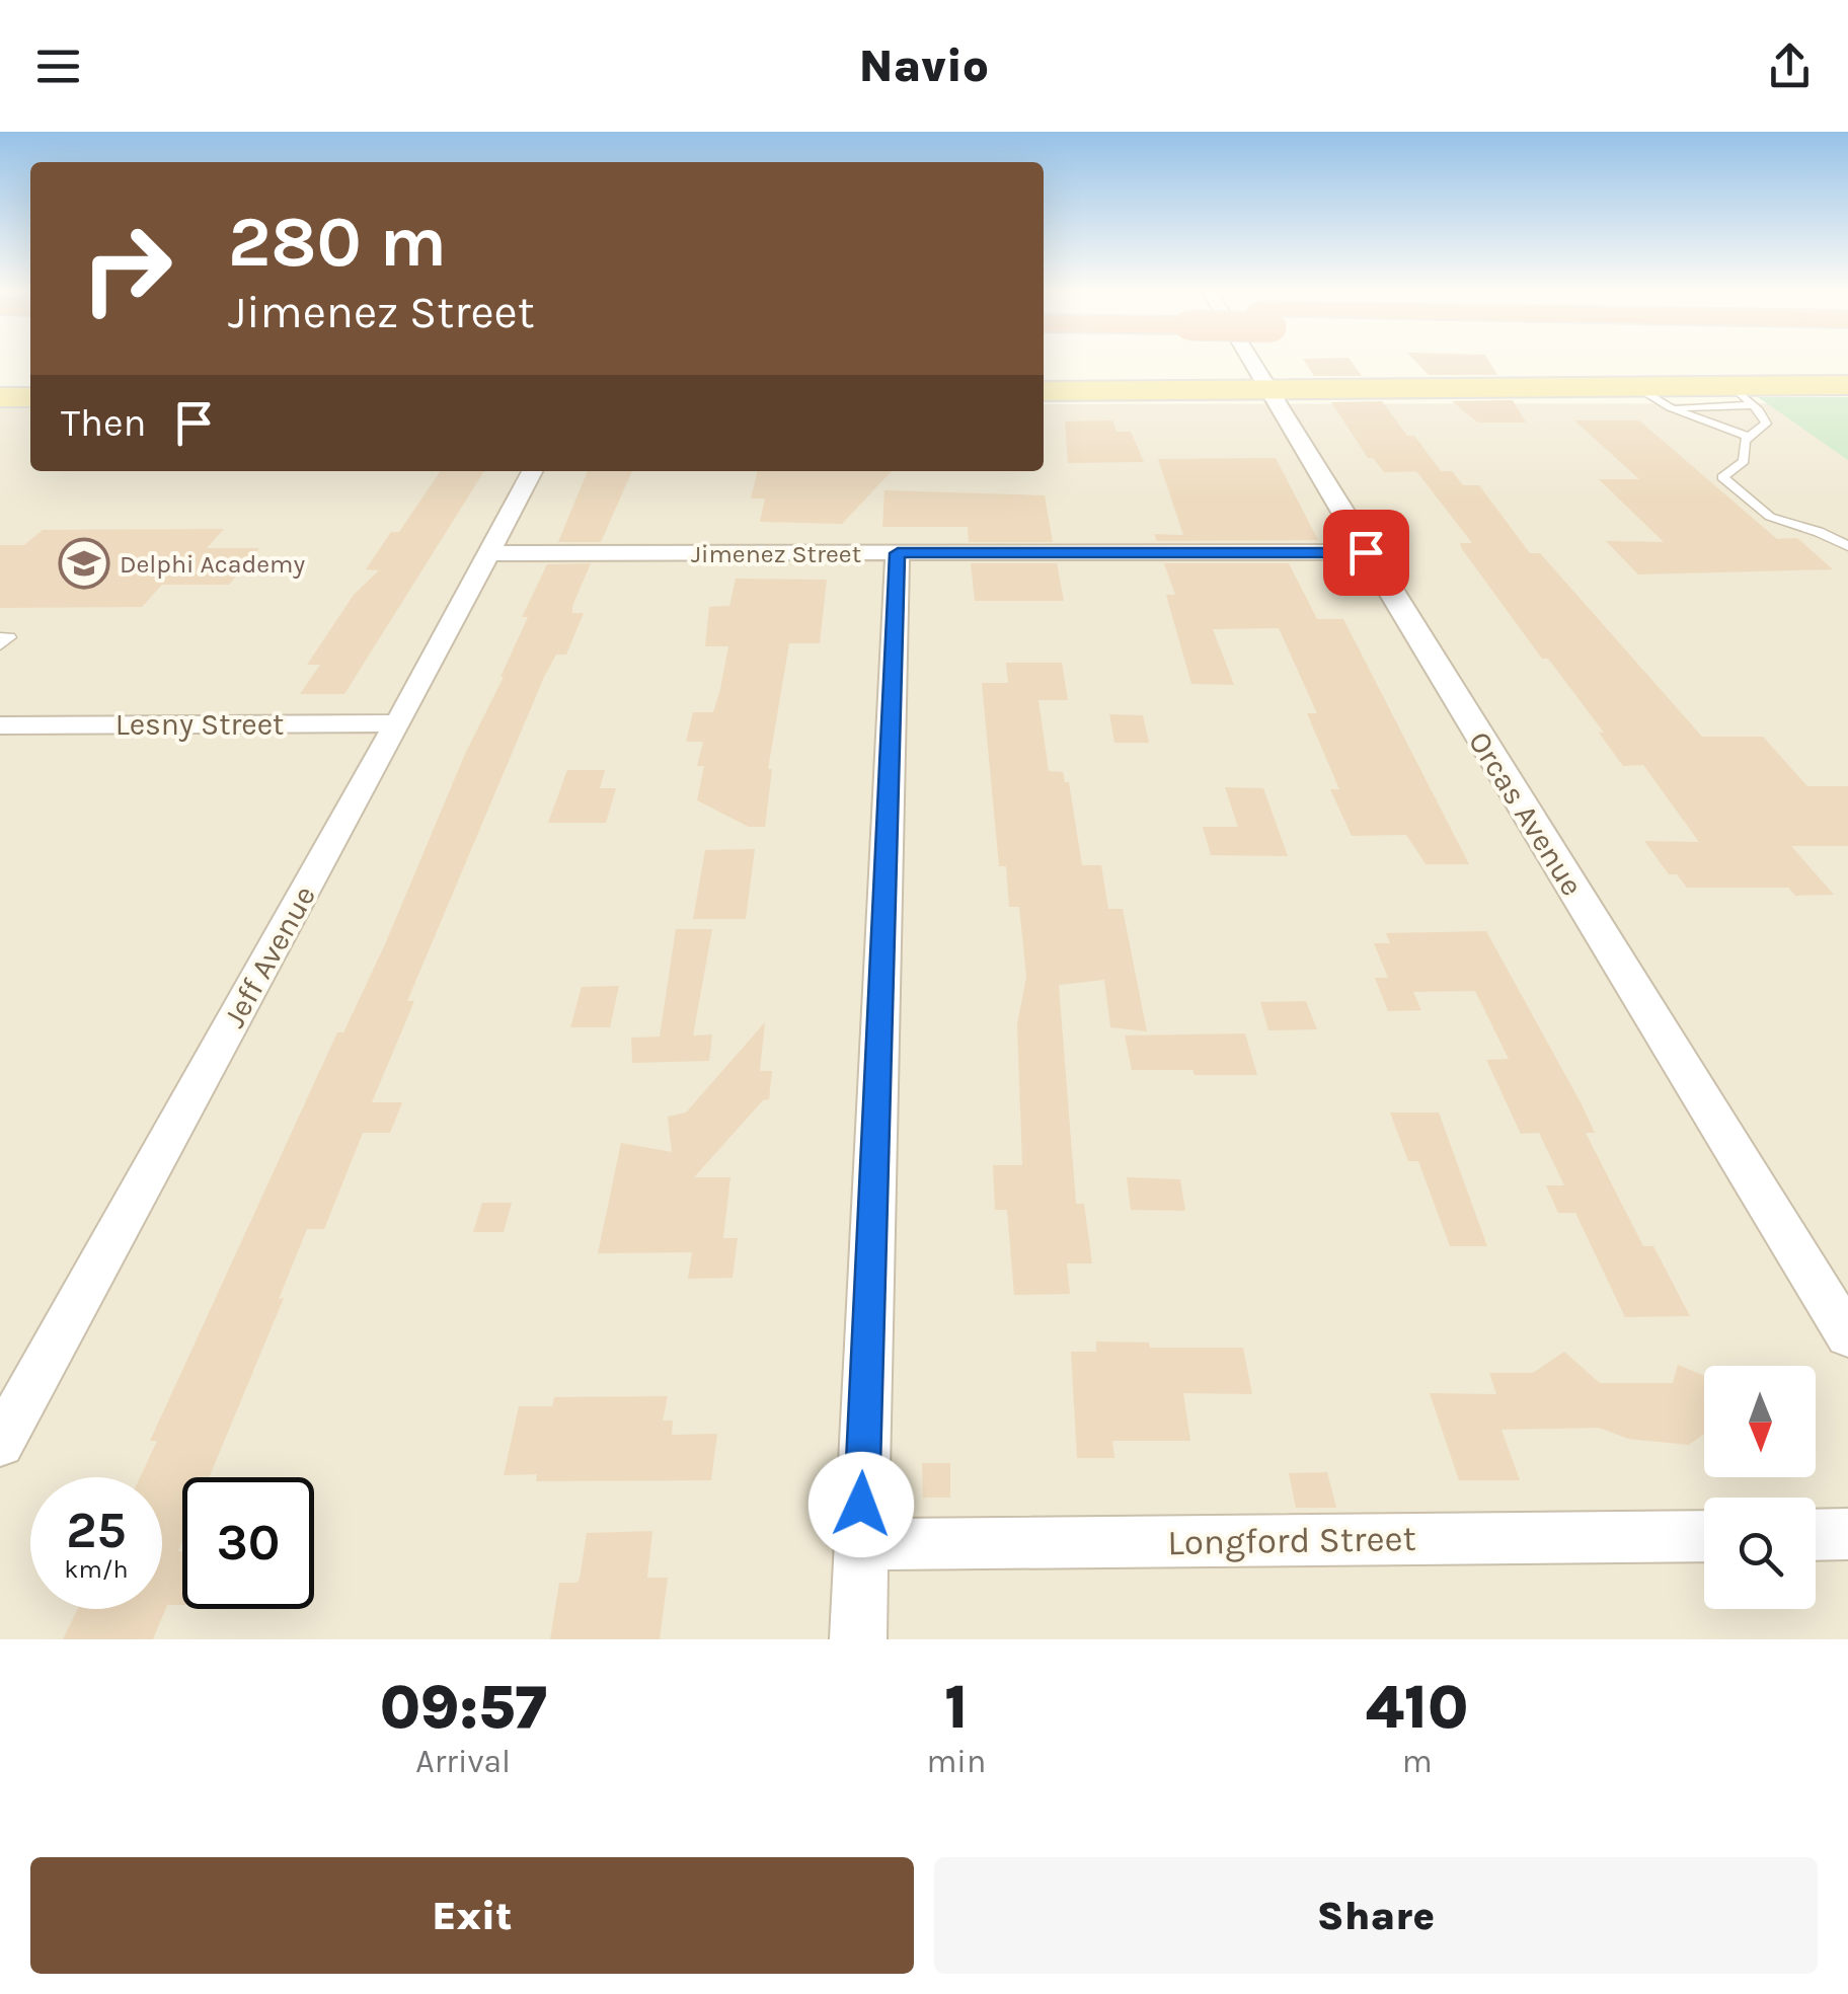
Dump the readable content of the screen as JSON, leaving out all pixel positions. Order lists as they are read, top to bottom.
{
  "streets": {
    "street": [
      "Jimenez Street",
      "Lesny Street",
      "Orcas Avenue",
      "Jeff Avenue",
      "Longford Street"
    ]
  },
  "crossings": [
    ["Jimenez Street", "Orcas Avenue"],
    ["Jimenez Street", "Jeff Avenue"],
    ["Lesny Street", "Jeff Avenue"]
  ],
  "places": {
    "school or university": ["Delphi Academy"]
  },
  "north": "bottom",
  "page": {
    "header": "Navio",
    "turn": ["280 m", "Jimenez Street"],
    "then": "Then",
    "speed": "25 km/h",
    "limit": "30",
    "eta": [
      "09:57",
      "Arrival",
      "1",
      "min",
      "410",
      "m"
    ],
    "buttons": ["Exit", "Share"]
  }
}
